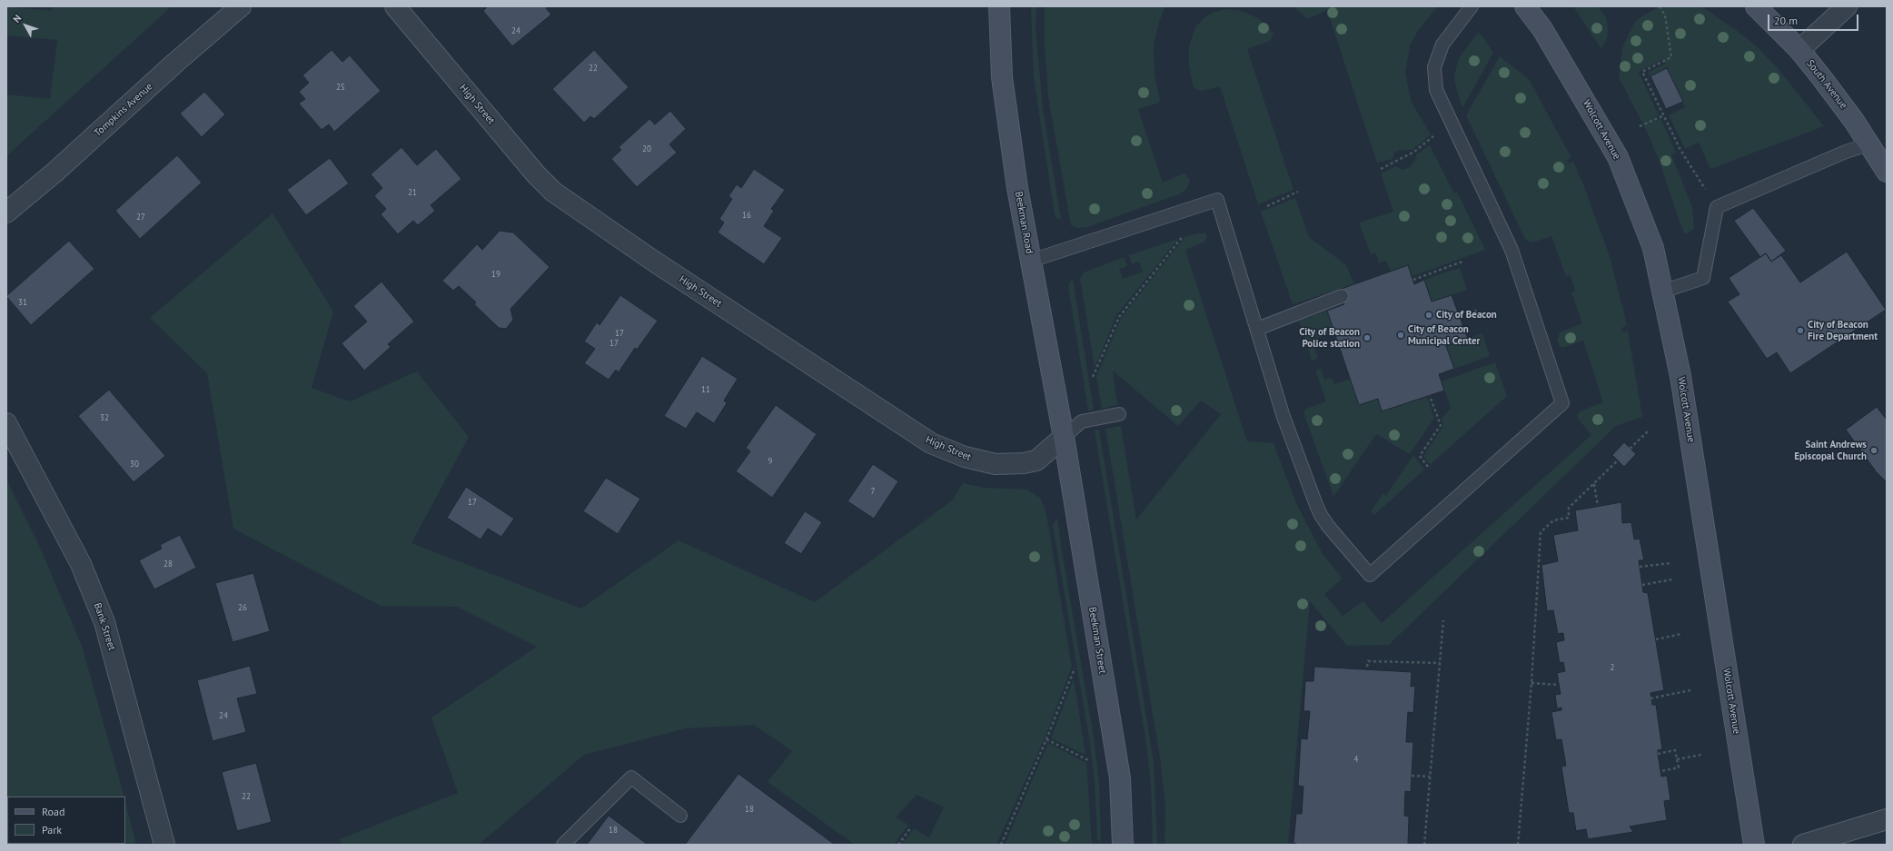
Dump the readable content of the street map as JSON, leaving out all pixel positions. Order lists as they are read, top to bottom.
{
  "streets": {
    "street": [
      "South Avenue",
      "High Street",
      "Tompkins Avenue",
      "Wolcott Avenue",
      "Beekman Road",
      "Bank Street",
      "Beekman Street"
    ]
  },
  "crossings": [
    ["High Street", "Beekman Road"],
    ["High Street", "Beekman Street"],
    ["Beekman Road", "Beekman Street"]
  ],
  "places": [
    "City of Beacon",
    "City of Beacon Fire Department",
    "City of Beacon Municipal Center",
    "City of Beacon Police station",
    "Saint Andrews Episcopal Church"
  ],
  "house_numbers": [
    "24",
    "22",
    "25",
    "20",
    "21",
    "16",
    "27",
    "19",
    "31",
    "17",
    "17",
    "11",
    "32",
    "9",
    "30",
    "7",
    "17",
    "28",
    "26",
    "2",
    "24",
    "4",
    "22",
    "18",
    "18"
  ],
  "legend": ["Road", "Park"],
  "scale_bar": "20 m",
  "north": "top left"
}
